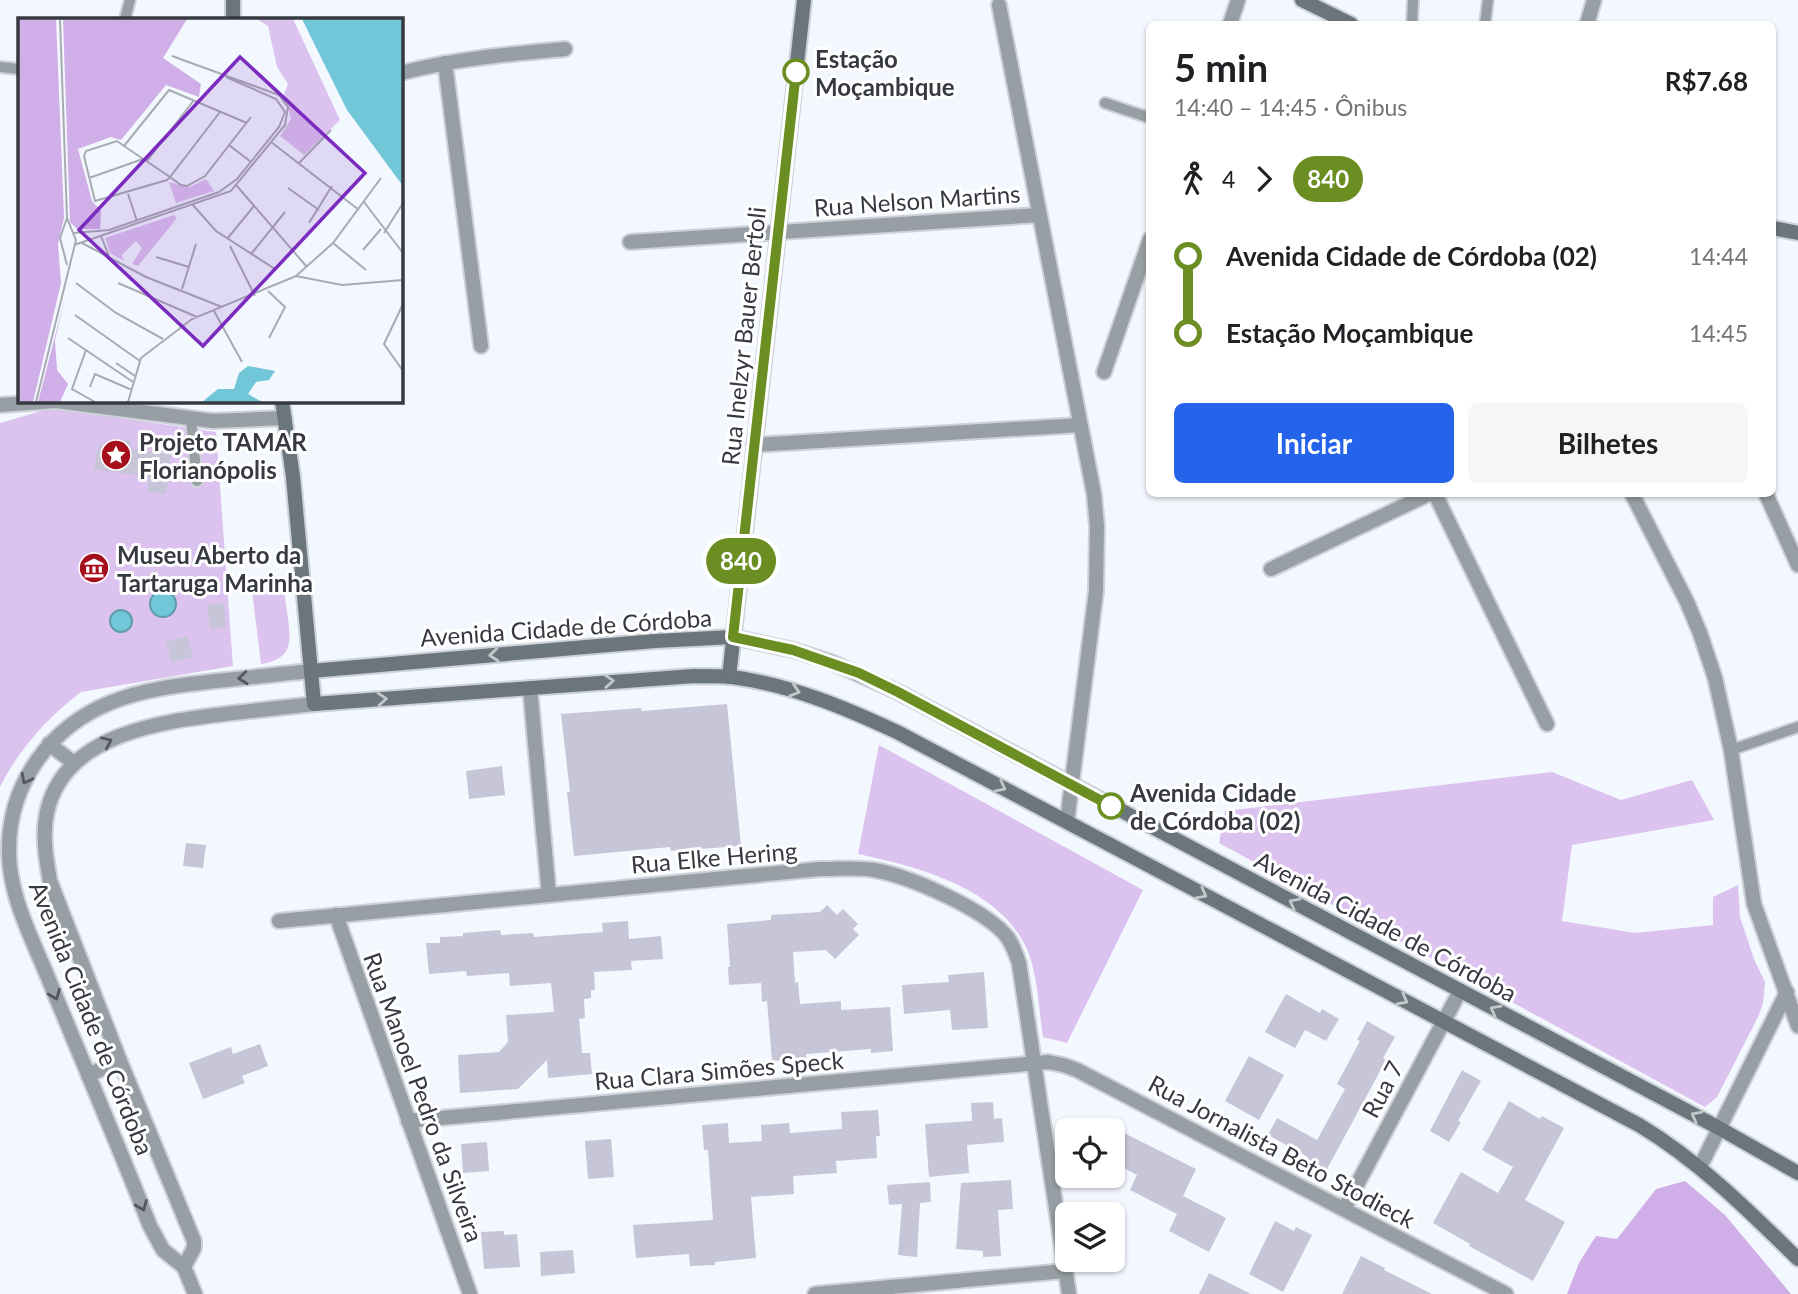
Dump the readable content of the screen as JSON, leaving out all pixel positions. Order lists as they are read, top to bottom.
{
  "streets": {
    "street": [
      "Rua Nelson Martins",
      "Rua Inelzyr Bauer Bertoli",
      "Avenida Cidade de Córdoba",
      "Rua Elke Hering",
      "Rua Clara Simões Speck",
      "Rua 7",
      "Rua Manoel Pedro da Silveira",
      "Rua Jornalista Beto Stodieck"
    ]
  },
  "crossings": [
    ["Rua Nelson Martins", "Rua Inelzyr Bauer Bertoli"],
    ["Rua Inelzyr Bauer Bertoli", "Avenida Cidade de Córdoba"],
    ["Avenida Cidade de Córdoba", "Rua 7"],
    ["Rua Elke Hering", "Rua Clara Simões Speck"],
    ["Rua Elke Hering", "Rua Manoel Pedro da Silveira"],
    ["Rua Elke Hering", "Rua Jornalista Beto Stodieck"],
    ["Rua Clara Simões Speck", "Rua Manoel Pedro da Silveira"],
    ["Rua Clara Simões Speck", "Rua Jornalista Beto Stodieck"],
    ["Rua 7", "Rua Jornalista Beto Stodieck"]
  ],
  "places": {
    "other": ["Estação Moçambique", "Avenida Cidade de Córdoba (02)"],
    "place": ["Projeto TAMAR Florianópolis"],
    "museum": ["Museu Aberto da Tartaruga Marinha"]
  },
  "lines": ["bus line 840"],
  "page": {
    "on_map": "840",
    "heading": ["5 min", "14:40 – 14:45 · Ônibus", "R$7.68"],
    "legs": ["4", "840"],
    "list": [
      {
        "name": "Avenida Cidade de Córdoba (02)",
        "value": "14:44"
      },
      {
        "name": "Estação Moçambique",
        "value": "14:45"
      }
    ],
    "buttons": ["Iniciar", "Bilhetes"]
  }
}
